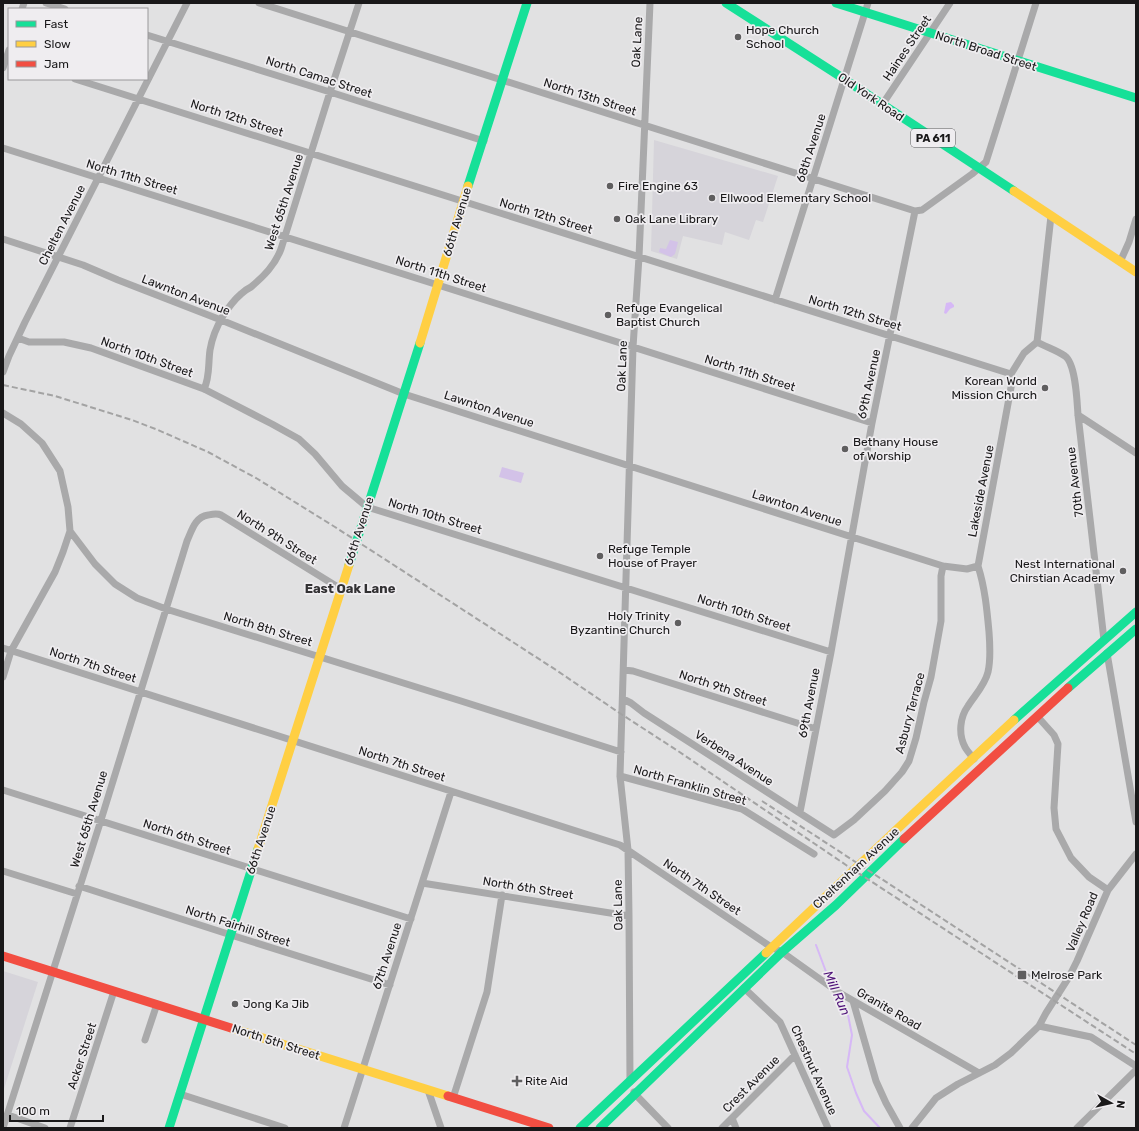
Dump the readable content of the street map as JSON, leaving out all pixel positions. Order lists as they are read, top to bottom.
{
  "streets": {
    "main road": [
      "North Broad Street",
      "Old York Road",
      "PA 611",
      "66th Avenue",
      "Cheltenham Avenue",
      "North 5th Street"
    ],
    "street": [
      "Oak Lane",
      "Haines Street",
      "North Camac Street",
      "North 13th Street",
      "North 12th Street",
      "68th Avenue",
      "North 11th Street",
      "West 65th Avenue",
      "Chelten Avenue",
      "Lawnton Avenue",
      "North 10th Street",
      "69th Avenue",
      "70th Avenue",
      "Lakeside Avenue",
      "North 9th Street",
      "North 8th Street",
      "North 7th Street",
      "Asbury Terrace",
      "Verbena Avenue",
      "North Franklin Street",
      "North 6th Street",
      "Valley Road",
      "North Fairhill Street",
      "67th Avenue",
      "Granite Road",
      "Acker Street",
      "Chestnut Avenue",
      "Crest Avenue"
    ]
  },
  "crossings": [
    ["Oak Lane", "North 13th Street"],
    ["Oak Lane", "North 12th Street"],
    ["Oak Lane", "North 11th Street"],
    ["Oak Lane", "Lawnton Avenue"],
    ["Oak Lane", "North 10th Street"],
    ["Oak Lane", "North 9th Street"],
    ["Oak Lane", "North 8th Street"],
    ["Oak Lane", "North 7th Street"],
    ["Oak Lane", "Verbena Avenue"],
    ["Oak Lane", "North Franklin Street"],
    ["Oak Lane", "North 6th Street"],
    ["Oak Lane", "Cheltenham Avenue"],
    ["Haines Street", "North Broad Street"],
    ["Haines Street", "Old York Road"],
    ["North Broad Street", "68th Avenue"],
    ["North Camac Street", "West 65th Avenue"],
    ["North Camac Street", "66th Avenue"],
    ["North Camac Street", "Chelten Avenue"],
    ["North 13th Street", "68th Avenue"],
    ["North 13th Street", "West 65th Avenue"],
    ["North 13th Street", "66th Avenue"],
    ["North 13th Street", "69th Avenue"],
    ["Old York Road", "68th Avenue"],
    ["North 12th Street", "68th Avenue"],
    ["North 12th Street", "West 65th Avenue"],
    ["North 12th Street", "66th Avenue"],
    ["North 12th Street", "Chelten Avenue"],
    ["North 12th Street", "69th Avenue"],
    ["North 12th Street", "Lakeside Avenue"],
    ["North 11th Street", "West 65th Avenue"],
    ["North 11th Street", "66th Avenue"],
    ["North 11th Street", "Chelten Avenue"],
    ["North 11th Street", "69th Avenue"],
    ["West 65th Avenue", "Lawnton Avenue"],
    ["West 65th Avenue", "North 10th Street"],
    ["West 65th Avenue", "North 9th Street"],
    ["West 65th Avenue", "North 8th Street"],
    ["West 65th Avenue", "North 7th Street"],
    ["West 65th Avenue", "North 6th Street"],
    ["West 65th Avenue", "North Fairhill Street"],
    ["West 65th Avenue", "North 5th Street"],
    ["66th Avenue", "Lawnton Avenue"],
    ["66th Avenue", "North 10th Street"],
    ["66th Avenue", "North 9th Street"],
    ["66th Avenue", "North 8th Street"],
    ["66th Avenue", "North 7th Street"],
    ["66th Avenue", "North 6th Street"],
    ["66th Avenue", "North Fairhill Street"],
    ["66th Avenue", "North 5th Street"],
    ["Chelten Avenue", "Lawnton Avenue"],
    ["Chelten Avenue", "North 10th Street"],
    ["Lawnton Avenue", "69th Avenue"],
    ["Lawnton Avenue", "Lakeside Avenue"],
    ["Lawnton Avenue", "Asbury Terrace"],
    ["North 10th Street", "69th Avenue"],
    ["69th Avenue", "North 9th Street"],
    ["69th Avenue", "Verbena Avenue"],
    ["70th Avenue", "Cheltenham Avenue"],
    ["Lakeside Avenue", "Cheltenham Avenue"],
    ["North 7th Street", "Cheltenham Avenue"],
    ["North 7th Street", "67th Avenue"],
    ["North 7th Street", "Granite Road"],
    ["Asbury Terrace", "Verbena Avenue"],
    ["North 6th Street", "67th Avenue"],
    ["Cheltenham Avenue", "Granite Road"],
    ["Cheltenham Avenue", "Chestnut Avenue"],
    ["Valley Road", "Granite Road"],
    ["North Fairhill Street", "67th Avenue"],
    ["67th Avenue", "North 5th Street"],
    ["North 5th Street", "Acker Street"],
    ["Chestnut Avenue", "Crest Avenue"]
  ],
  "districts": ["East Oak Lane"],
  "water": ["Mill Run"],
  "places": {
    "other": [
      "Hope Church School",
      "Fire Engine 63",
      "Ellwood Elementary School",
      "Oak Lane Library",
      "Refuge Evangelical Baptist Church",
      "Korean World Mission Church",
      "Bethany House of Worship",
      "Refuge Temple House of Prayer",
      "Nest International Chirstian Academy",
      "Holy Trinity Byzantine Church",
      "Jong Ka Jib"
    ],
    "transit": ["Melrose Park"],
    "health": ["Rite Aid"]
  },
  "legend": ["Fast", "Slow", "Jam"],
  "scale_bar": "100 m",
  "north": "right"
}
